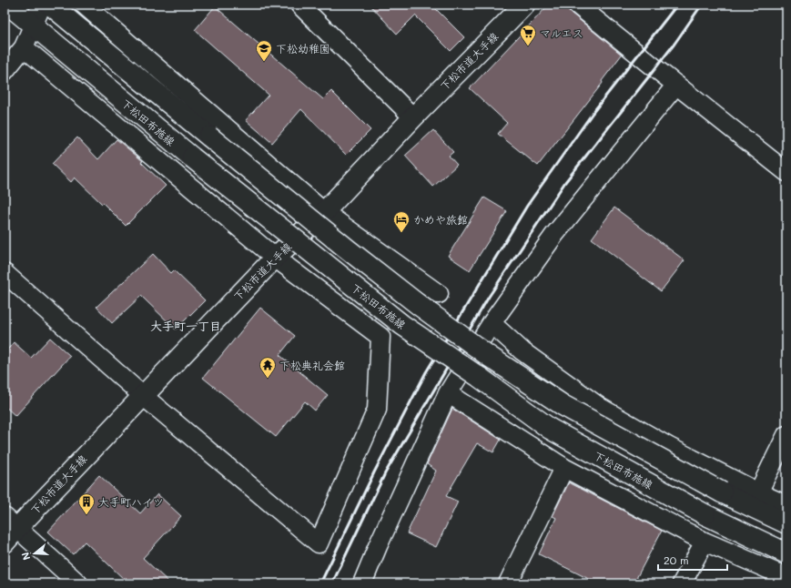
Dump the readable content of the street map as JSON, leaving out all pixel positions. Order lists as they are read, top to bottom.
{
  "streets": {
    "main road": ["下松市道大手線", "下松田布施線"]
  },
  "districts": ["大手町一丁目"],
  "places": {
    "supermarket": ["マルエス"],
    "school or university": ["下松幼稚園"],
    "hotel": ["かめや旅館"],
    "temple": ["下松典礼会館"],
    "building": ["大手町ハイツ"]
  },
  "scale_bar": "20 m",
  "north": "left"
}
